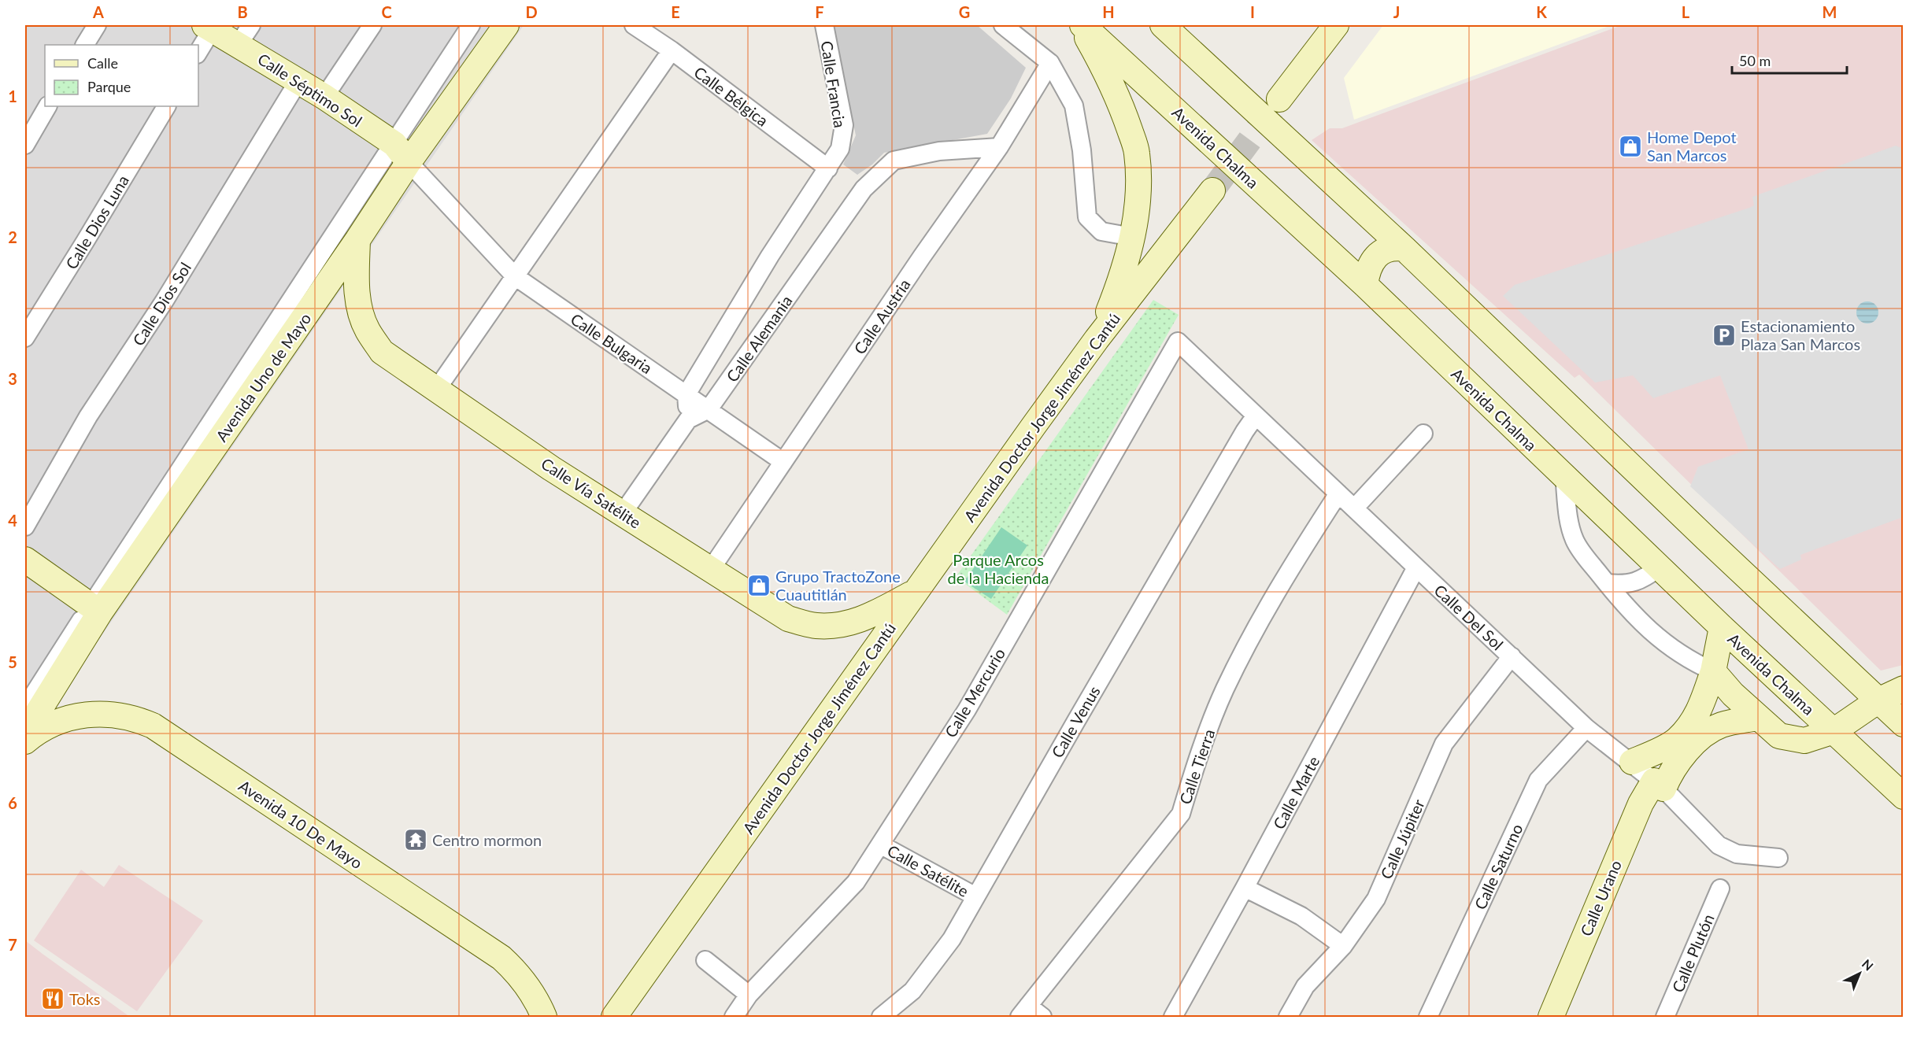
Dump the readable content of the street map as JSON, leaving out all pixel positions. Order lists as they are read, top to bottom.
{
  "streets": {
    "main road": [
      "Calle Séptimo Sol",
      "Avenida Chalma",
      "Avenida Uno de Mayo",
      "Avenida Doctor Jorge Jiménez Cantú",
      "Calle Vía Satélite",
      "Avenida 10 De Mayo",
      "Calle Urano"
    ],
    "street": [
      "Calle Francia",
      "Calle Bélgica",
      "Calle Dios Luna",
      "Calle Dios Sol",
      "Calle Austria",
      "Calle Alemania",
      "Calle Bulgaria",
      "Calle Del Sol",
      "Calle Mercurio",
      "Calle Venus",
      "Calle Tierra",
      "Calle Marte",
      "Calle Júpiter",
      "Calle Saturno",
      "Calle Satélite",
      "Calle Plutón"
    ]
  },
  "crossings": [
    ["Calle Francia", "Calle Bélgica"],
    ["Calle Francia", "Calle Bulgaria"],
    ["Calle Séptimo Sol", "Calle Dios Sol"],
    ["Calle Séptimo Sol", "Calle Bulgaria"],
    ["Calle Séptimo Sol", "Avenida Uno de Mayo"],
    ["Calle Austria", "Calle Alemania"],
    ["Calle Austria", "Calle Bulgaria"],
    ["Calle Austria", "Calle Vía Satélite"],
    ["Calle Alemania", "Calle Bulgaria"],
    ["Calle Alemania", "Calle Vía Satélite"],
    ["Calle Bulgaria", "Avenida Uno de Mayo"],
    ["Avenida Uno de Mayo", "Calle Vía Satélite"],
    ["Avenida Doctor Jorge Jiménez Cantú", "Calle Vía Satélite"],
    ["Calle Del Sol", "Calle Mercurio"],
    ["Calle Del Sol", "Calle Venus"],
    ["Calle Del Sol", "Calle Tierra"],
    ["Calle Del Sol", "Calle Marte"],
    ["Calle Del Sol", "Calle Júpiter"],
    ["Calle Del Sol", "Calle Saturno"],
    ["Calle Del Sol", "Calle Urano"],
    ["Calle Mercurio", "Calle Satélite"],
    ["Calle Venus", "Calle Satélite"]
  ],
  "parks": ["Parque Arcos de la Hacienda"],
  "places": {
    "shop": ["Home Depot San Marcos", "Grupo TractoZone Cuautitlán"],
    "parking": ["Estacionamiento Plaza San Marcos"],
    "temple": ["Centro mormon"],
    "restaurant": ["Toks"]
  },
  "legend": ["Calle", "Parque"],
  "scale_bar": "50 m",
  "north": "top right",
  "grid": {
    "columns": [
      "A",
      "B",
      "C",
      "D",
      "E",
      "F",
      "G",
      "H",
      "I",
      "J",
      "K",
      "L",
      "M"
    ],
    "rows": [
      "1",
      "2",
      "3",
      "4",
      "5",
      "6",
      "7"
    ]
  }
}
